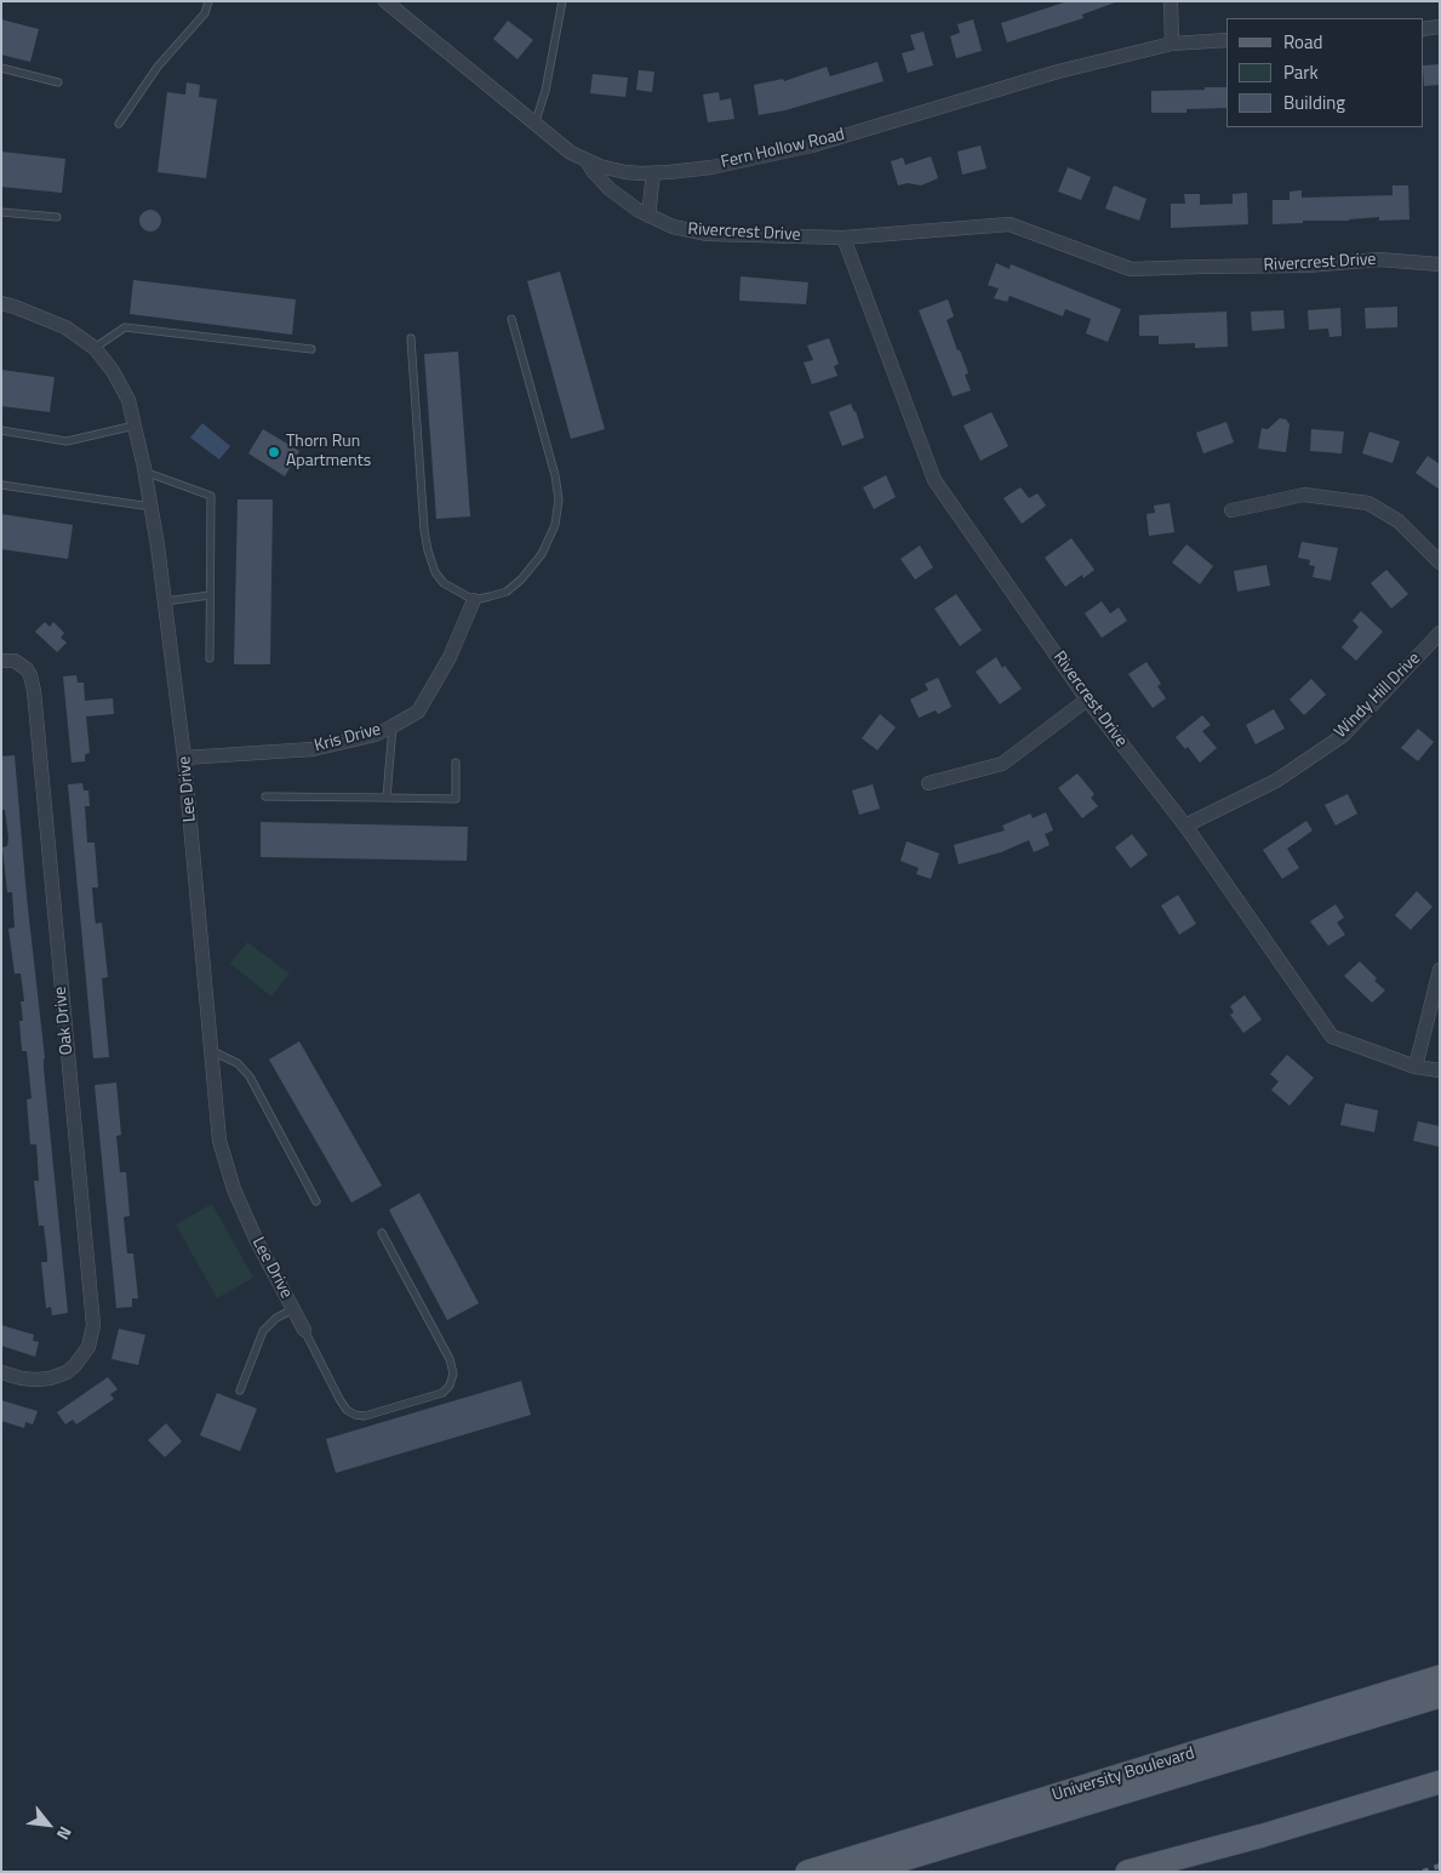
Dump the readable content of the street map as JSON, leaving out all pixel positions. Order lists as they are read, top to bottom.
{
  "streets": {
    "main road": ["University Boulevard"],
    "street": [
      "Fern Hollow Road",
      "Rivercrest Drive",
      "Windy Hill Drive",
      "Kris Drive",
      "Lee Drive",
      "Oak Drive"
    ]
  },
  "crossings": [
    ["Fern Hollow Road", "Rivercrest Drive"],
    ["Rivercrest Drive", "Windy Hill Drive"],
    ["Kris Drive", "Lee Drive"]
  ],
  "places": ["Thorn Run Apartments"],
  "legend": ["Road", "Park", "Building"],
  "north": "bottom right"
}
